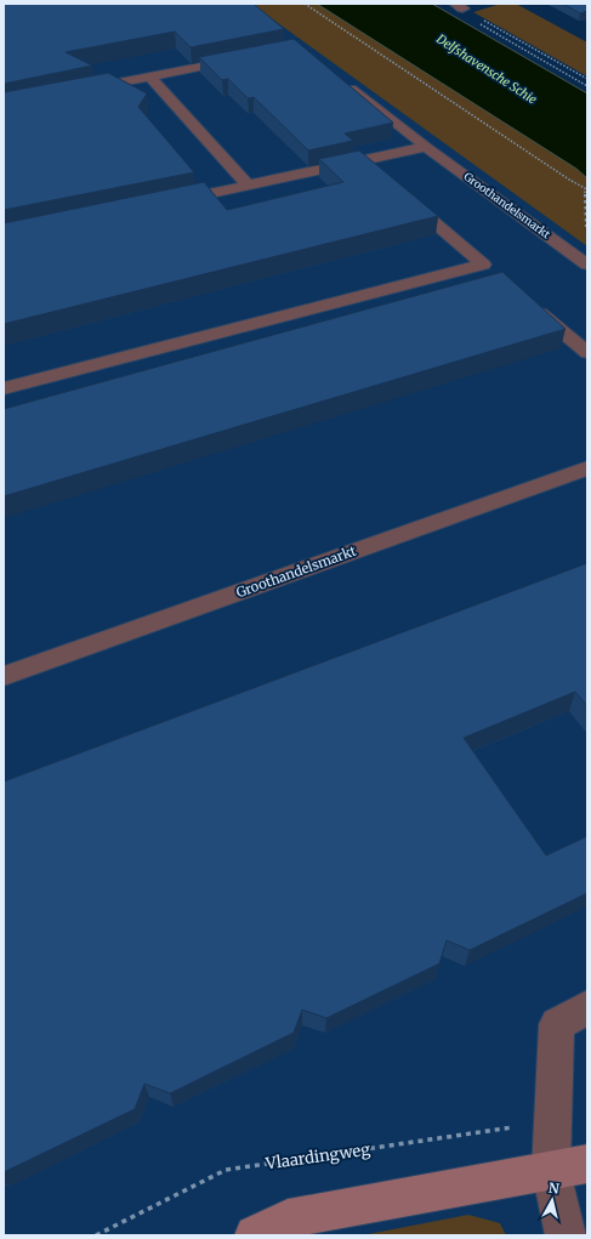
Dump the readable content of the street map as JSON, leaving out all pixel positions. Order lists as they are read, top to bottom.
{
  "streets": {
    "lane": ["Groothandelsmarkt"],
    "path": ["Vlaardingweg"]
  },
  "water": ["Delfshavensche Schie"],
  "north": "top"
}
